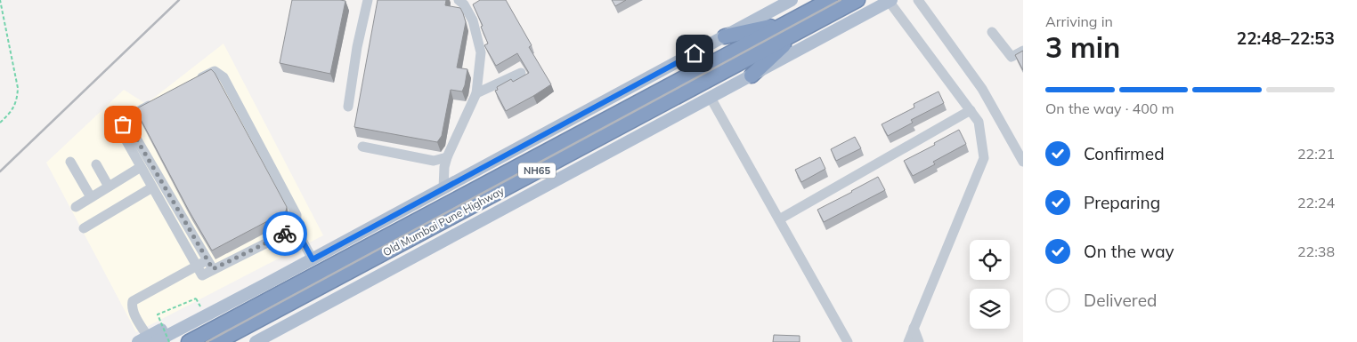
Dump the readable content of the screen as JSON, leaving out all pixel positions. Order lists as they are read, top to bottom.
{
  "streets": {
    "highway": ["NH65", "Old Mumbai Pune Highway"]
  },
  "page": {
    "heading": ["3 min", "Arriving in", "22:48–22:53"],
    "bar": "On the way · 400 m",
    "list": [
      ["Confirmed", "22:21"],
      ["Preparing", "22:24"],
      ["On the way", "22:38"],
      "Delivered"
    ]
  }
}
